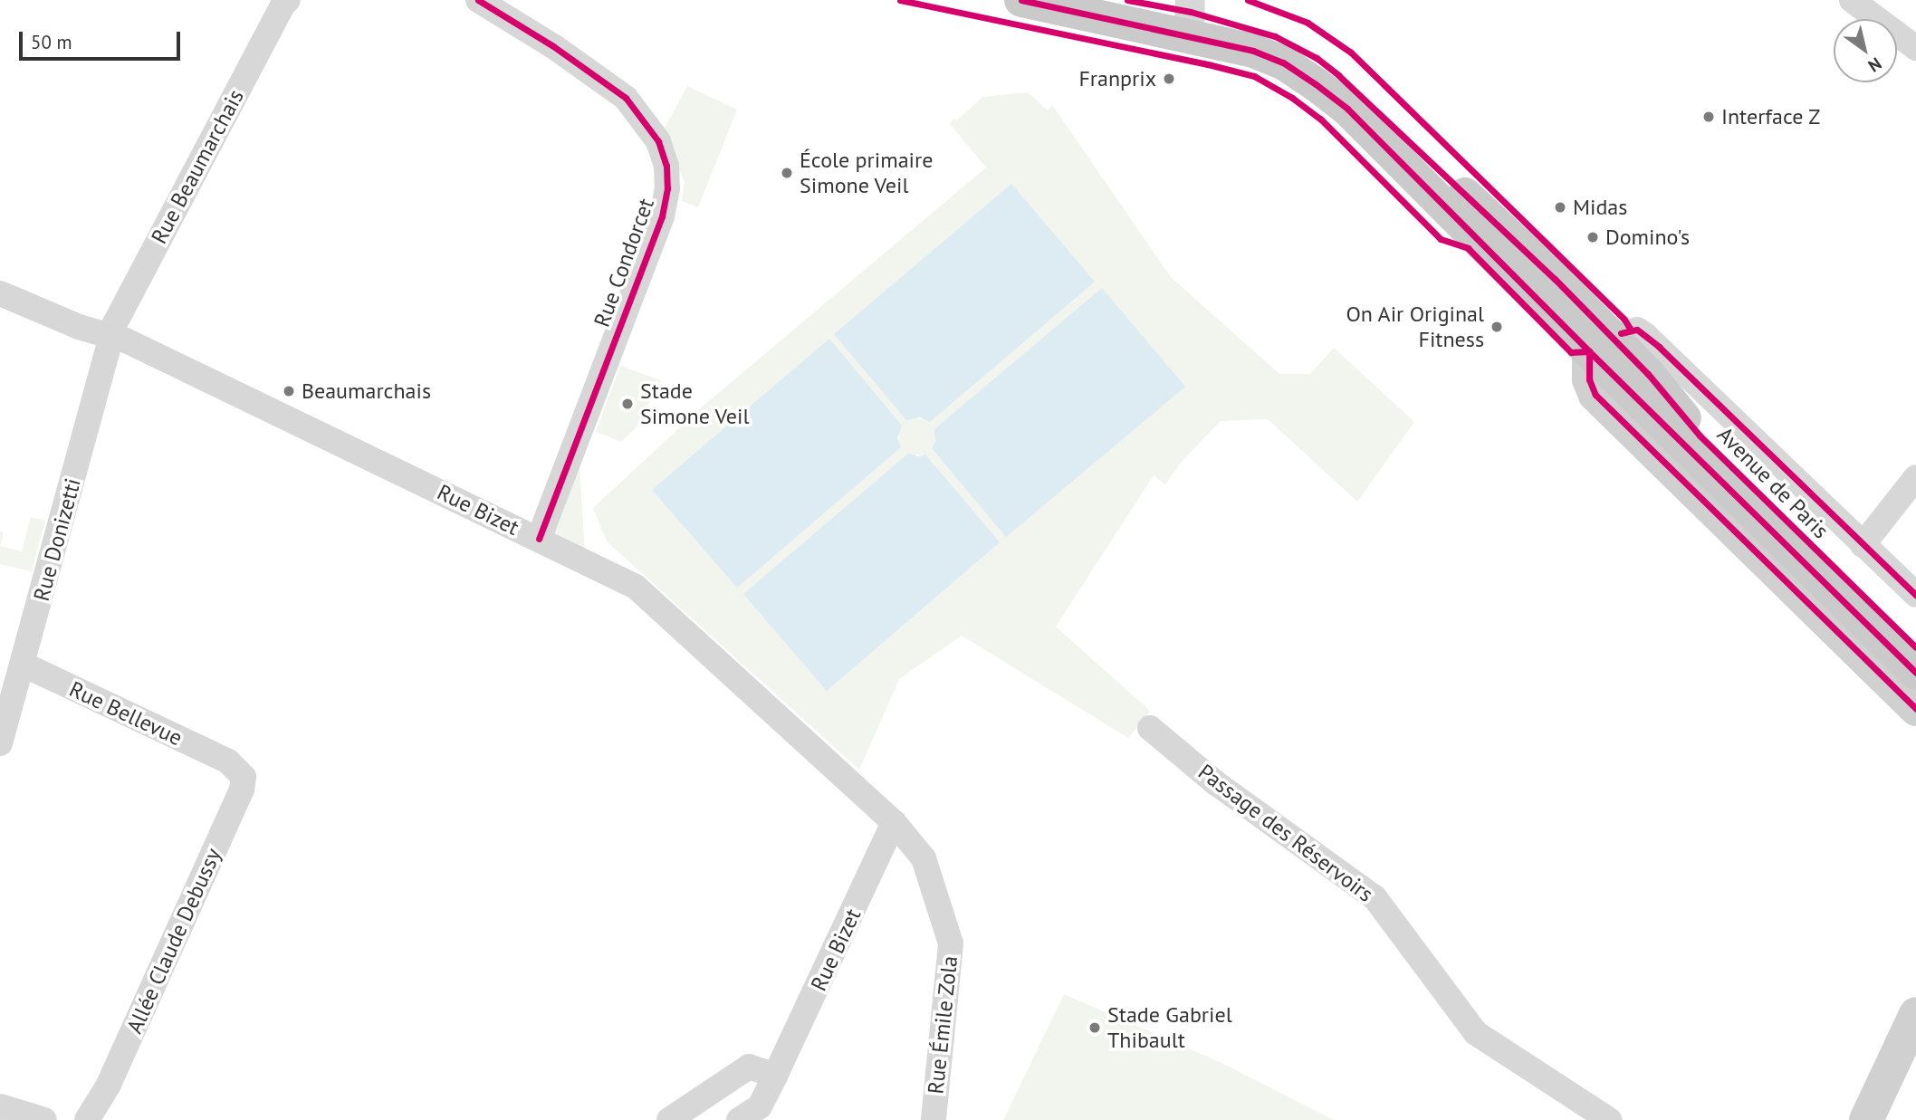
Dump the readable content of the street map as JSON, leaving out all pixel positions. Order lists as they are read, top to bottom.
{
  "streets": {
    "main road": ["Avenue de Paris"],
    "street": [
      "Rue Beaumarchais",
      "Rue Condorcet",
      "Rue Bizet",
      "Rue Donizetti",
      "Rue Bellevue",
      "Passage des Réservoirs",
      "Allée Claude Debussy",
      "Rue Émile Zola"
    ]
  },
  "crossings": [
    ["Rue Beaumarchais", "Rue Bizet"],
    ["Rue Beaumarchais", "Rue Donizetti"],
    ["Rue Condorcet", "Rue Bizet"],
    ["Rue Bizet", "Rue Donizetti"],
    ["Rue Bizet", "Rue Émile Zola"],
    ["Rue Donizetti", "Rue Bellevue"],
    ["Rue Bellevue", "Allée Claude Debussy"]
  ],
  "places": [
    "Franprix",
    "Interface Z",
    "École primaire Simone Veil",
    "Midas",
    "Domino's",
    "On Air Original Fitness",
    "Beaumarchais",
    "Stade Simone Veil",
    "Stade Gabriel Thibault"
  ],
  "scale_bar": "50 m",
  "north": "bottom right"
}
